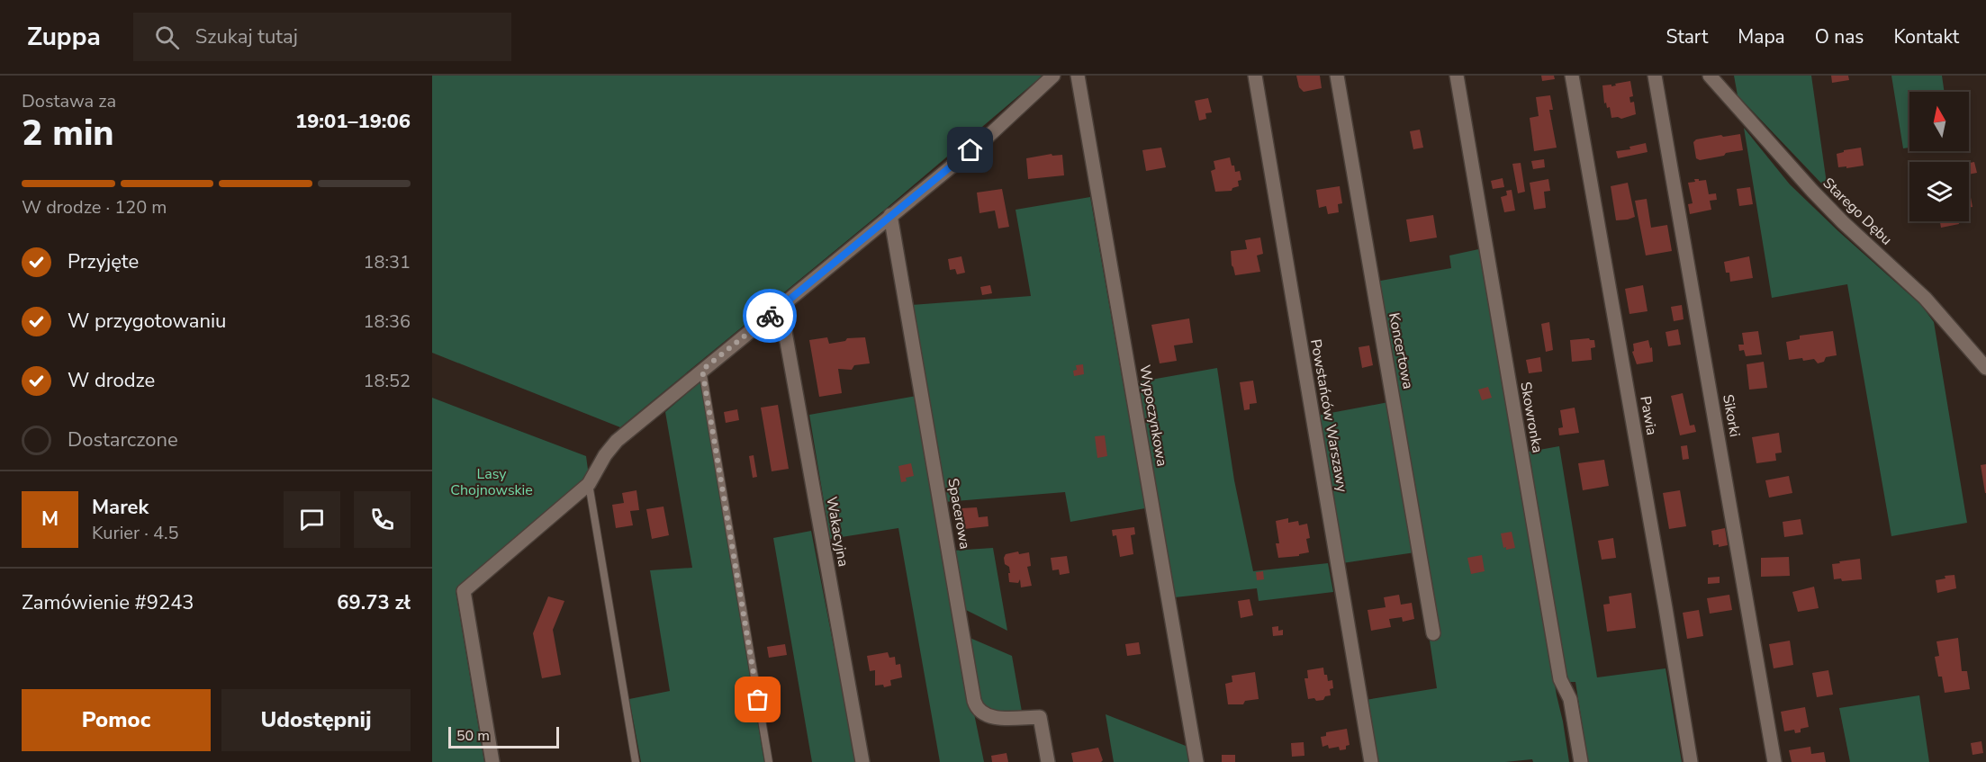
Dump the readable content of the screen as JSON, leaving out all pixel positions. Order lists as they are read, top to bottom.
{
  "streets": {
    "street": [
      "Starego Dębu",
      "Koncertowa",
      "Wypoczynkowa",
      "Powstańców Warszawy",
      "Pawia",
      "Sikorki",
      "Skowronka",
      "Spacerowa",
      "Wakacyjna"
    ]
  },
  "parks": ["Lasy Chojnowskie"],
  "scale_bar": "50 m",
  "north": "top",
  "page": {
    "header": "Zuppa",
    "search": "Szukaj tutaj",
    "nav": [
      "Start",
      "Mapa",
      "O nas",
      "Kontakt"
    ],
    "heading": ["2 min", "Dostawa za", "19:01–19:06"],
    "panel": [
      "Marek",
      "Kurier · 4.5",
      "Zamówienie #9243",
      "69.73 zł"
    ],
    "bar": "W drodze · 120 m",
    "list": [
      ["Przyjęte", "18:31"],
      ["W przygotowaniu", "18:36"],
      ["W drodze", "18:52"],
      "Dostarczone"
    ],
    "round": "M",
    "buttons": ["Pomoc", "Udostępnij"],
    "scale": "50 m"
  }
}
